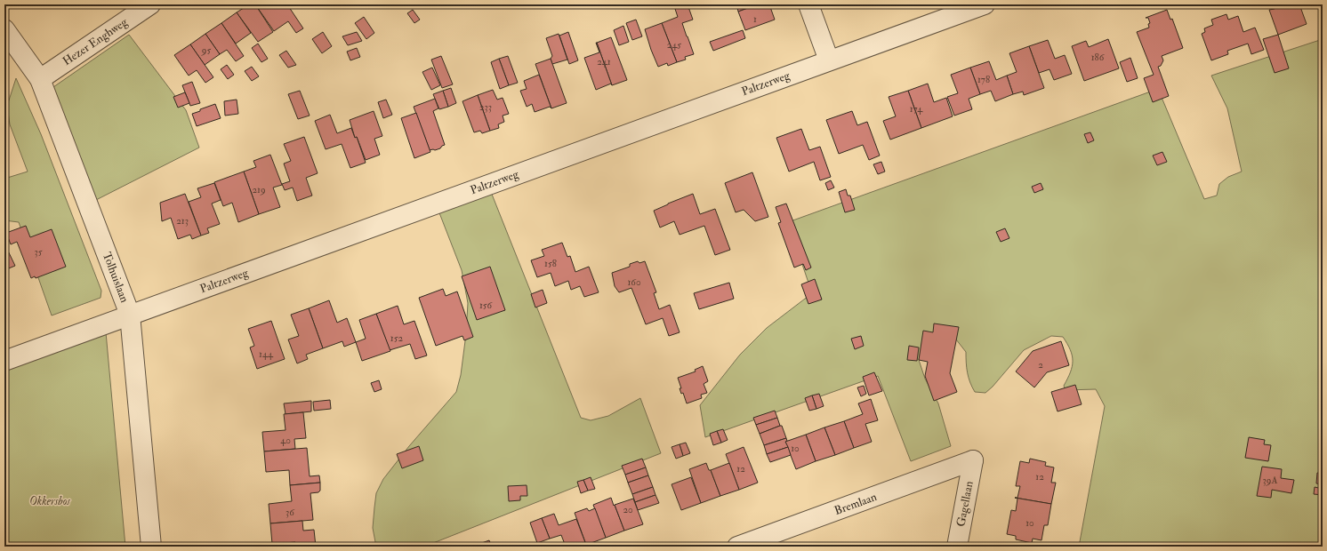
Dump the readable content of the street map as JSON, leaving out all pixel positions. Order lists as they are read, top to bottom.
{
  "streets": {
    "street": [
      "Hezer Enghweg",
      "Paltzerweg",
      "Tolhuislaan",
      "Bremlaan",
      "Gagellaan"
    ]
  },
  "crossings": [
    ["Hezer Enghweg", "Tolhuislaan"],
    ["Paltzerweg", "Tolhuislaan"],
    ["Bremlaan", "Gagellaan"]
  ],
  "parks": ["Okkersbos"],
  "house_numbers": [
    "1",
    "245",
    "95",
    "186",
    "241",
    "178",
    "233",
    "174",
    "219",
    "213",
    "35",
    "158",
    "160",
    "156",
    "152",
    "144",
    "2",
    "40",
    "10",
    "12",
    "12",
    "39A",
    "20",
    "36",
    "10"
  ]
}
